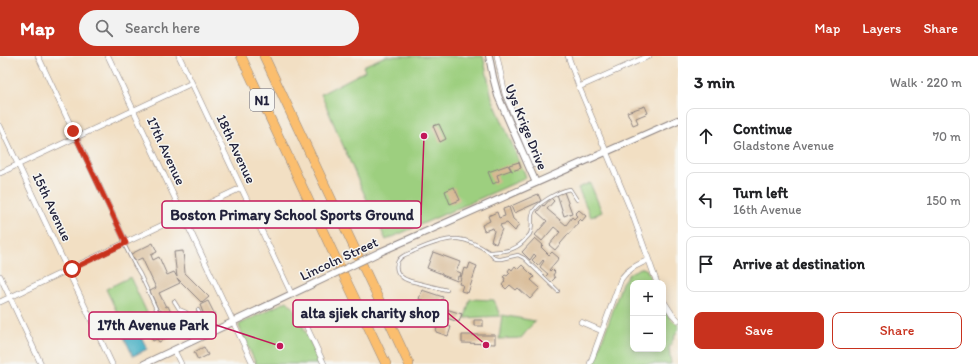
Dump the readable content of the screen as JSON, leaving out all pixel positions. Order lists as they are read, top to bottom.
{
  "streets": {
    "highway": ["N1"],
    "street": [
      "Uys Krige Drive",
      "18th Avenue",
      "17th Avenue",
      "15th Avenue",
      "Lincoln Street"
    ]
  },
  "crossings": [
    ["Uys Krige Drive", "Lincoln Street"],
    ["18th Avenue", "Lincoln Street"],
    ["17th Avenue", "Lincoln Street"]
  ],
  "places": ["Boston Primary School Sports Ground", "alta sjiek charity shop", "17th Avenue Park"],
  "page": {
    "header": "Map",
    "search": "Search here",
    "nav": ["Map", "Layers", "Share"],
    "heading": ["3 min", "Walk · 220 m"],
    "list": [
      ["Continue", "Gladstone Avenue", "70 m"],
      ["Turn left", "16th Avenue", "150 m"],
      "Arrive at destination"
    ],
    "map_buttons": ["+", "−"],
    "buttons": ["Save", "Share"]
  }
}
